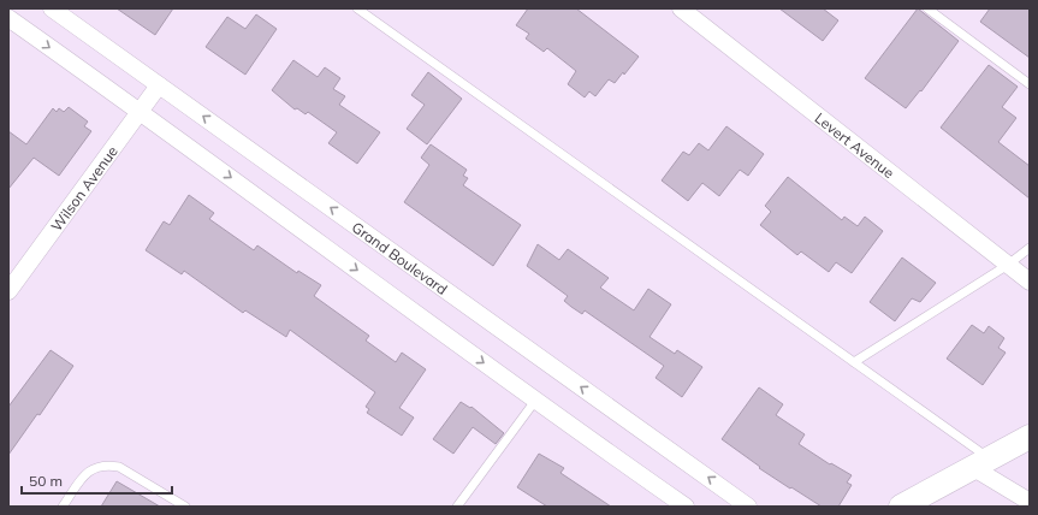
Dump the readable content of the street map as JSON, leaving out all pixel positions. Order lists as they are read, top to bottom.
{
  "streets": {
    "street": ["Levert Avenue", "Wilson Avenue", "Grand Boulevard"]
  },
  "crossings": [
    ["Wilson Avenue", "Grand Boulevard"]
  ],
  "scale_bar": "50 m"
}
